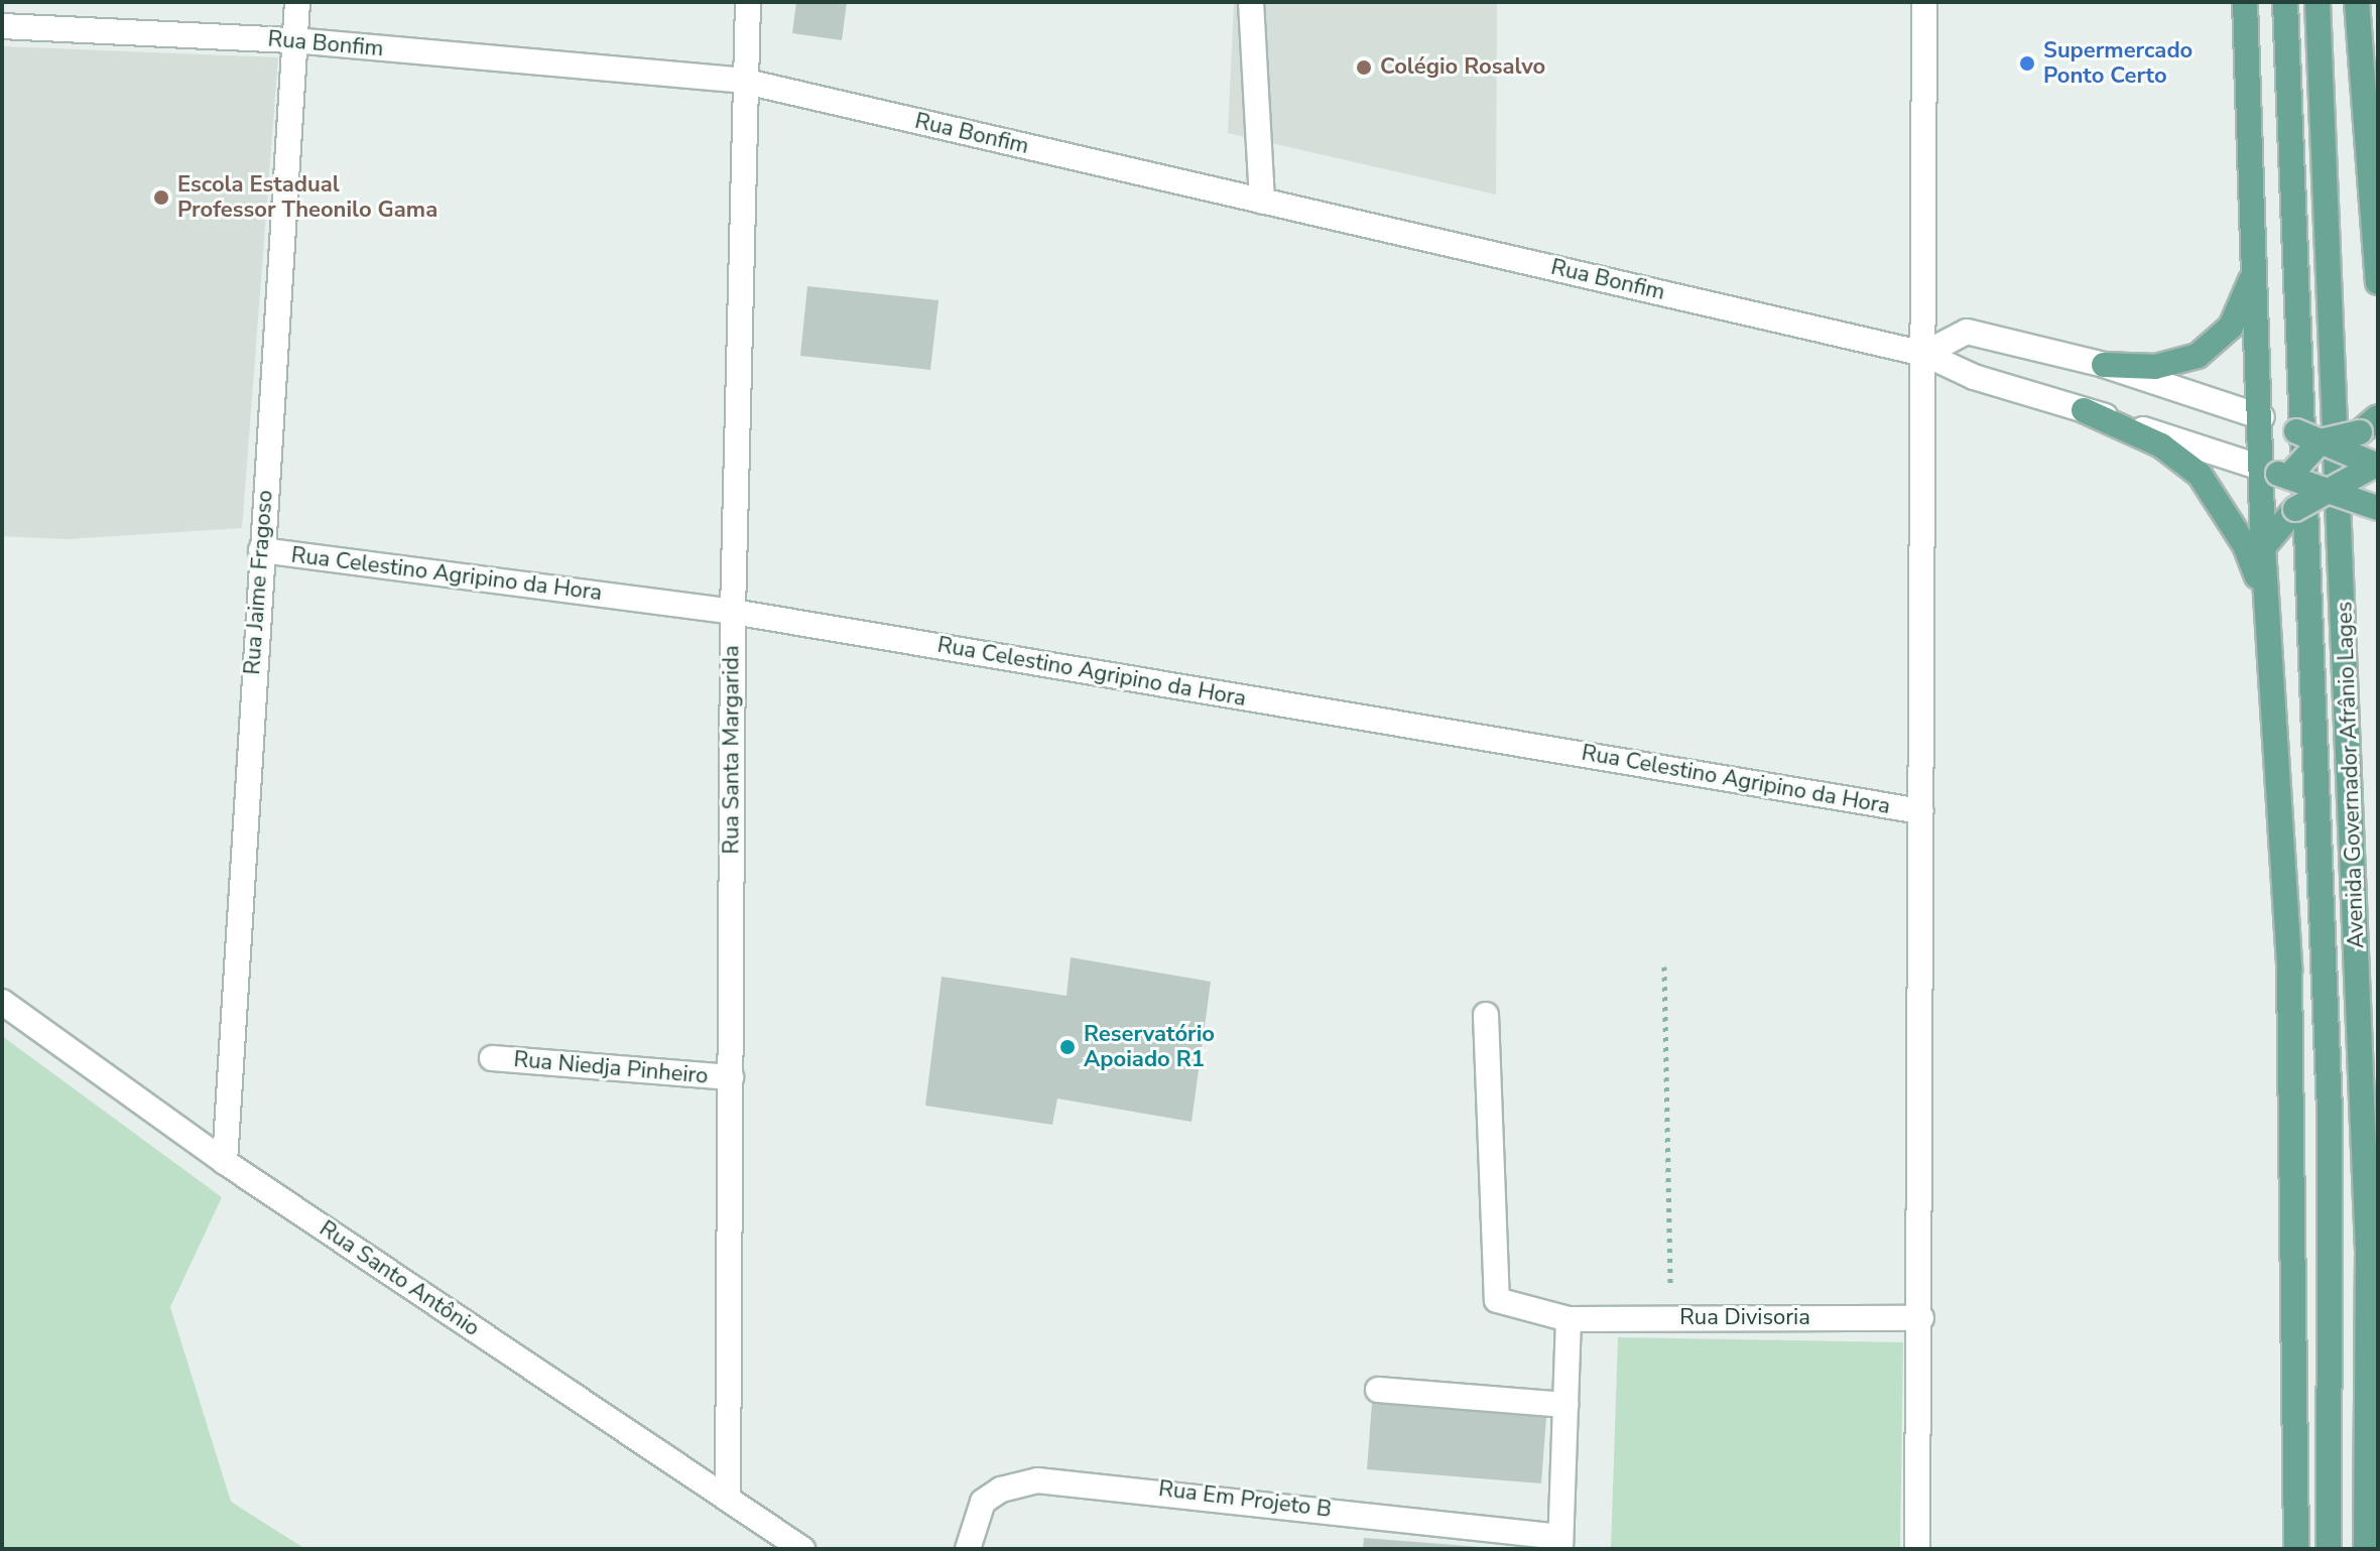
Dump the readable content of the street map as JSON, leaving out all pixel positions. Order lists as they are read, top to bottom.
{
  "streets": {
    "main road": ["Avenida Governador Afrânio Lages"],
    "street": [
      "Rua Bonfim",
      "Rua Celestino Agripino da Hora",
      "Rua Jaime Fragoso",
      "Rua Santa Margarida",
      "Rua Niedja Pinheiro",
      "Rua Santo Antônio",
      "Rua Divisoria",
      "Rua Em Projeto B"
    ]
  },
  "crossings": [
    ["Rua Bonfim", "Rua Jaime Fragoso"],
    ["Rua Bonfim", "Rua Santa Margarida"],
    ["Rua Celestino Agripino da Hora", "Rua Jaime Fragoso"],
    ["Rua Celestino Agripino da Hora", "Rua Santa Margarida"],
    ["Rua Jaime Fragoso", "Rua Santo Antônio"],
    ["Rua Santa Margarida", "Rua Niedja Pinheiro"],
    ["Rua Santa Margarida", "Rua Santo Antônio"]
  ],
  "places": [
    "Supermercado Ponto Certo",
    "Colégio Rosalvo",
    "Escola Estadual Professor Theonilo Gama",
    "Reservatório Apoiado R1"
  ]
}
